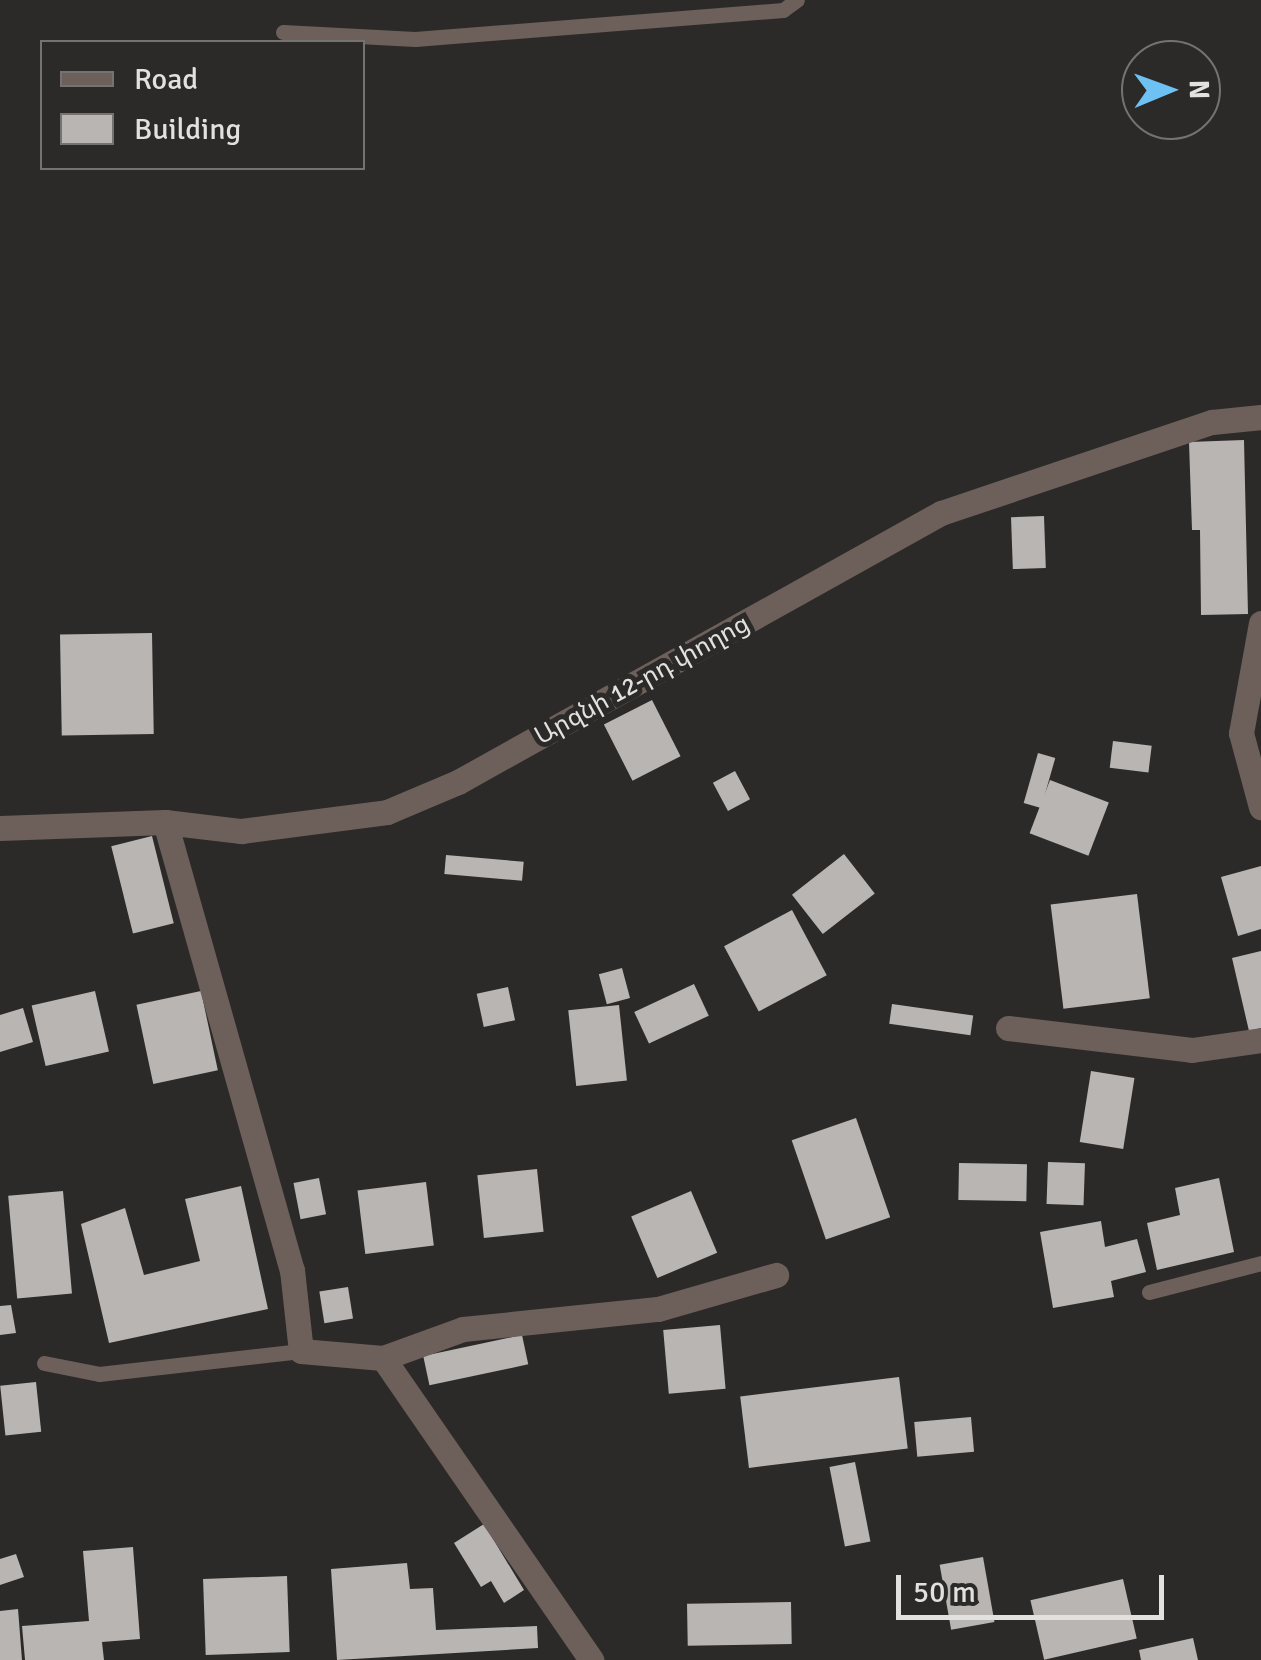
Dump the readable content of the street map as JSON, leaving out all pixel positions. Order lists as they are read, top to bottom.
{
  "streets": {
    "street": ["Արզնի 12-րդ փողոց"]
  },
  "legend": ["Road", "Building"],
  "scale_bar": "50 m",
  "north": "right"
}
